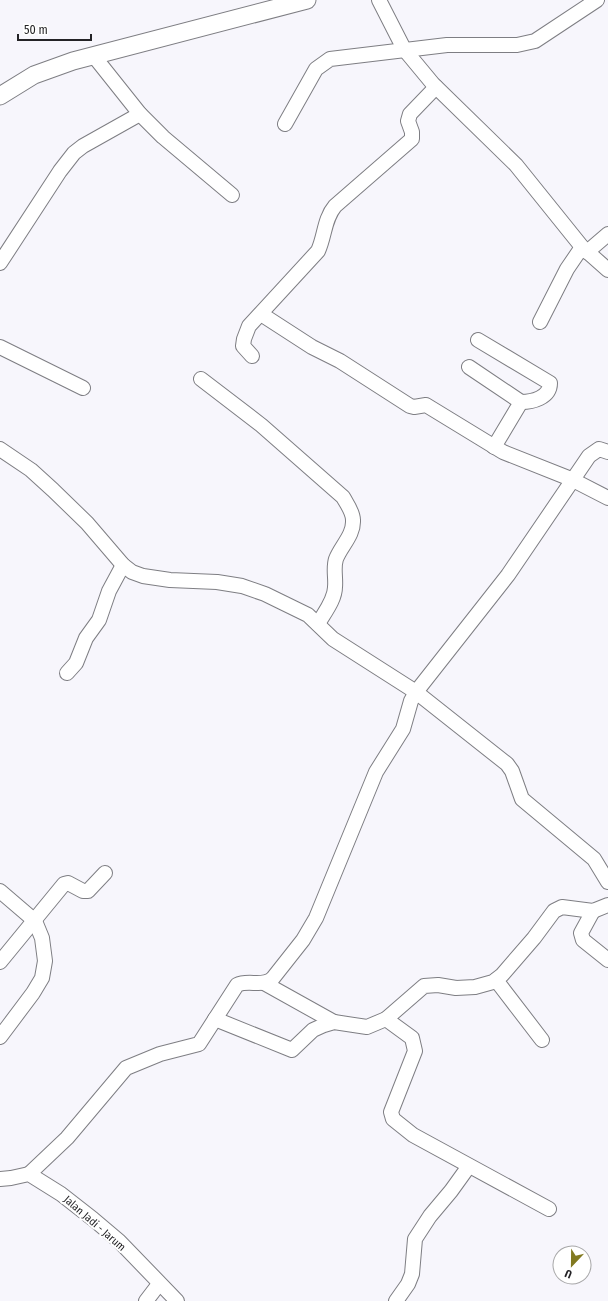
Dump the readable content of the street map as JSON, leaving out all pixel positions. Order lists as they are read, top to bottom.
{
  "streets": {
    "street": ["Jalan Jadi - Jarum"]
  },
  "scale_bar": "50 m",
  "north": "bottom"
}
